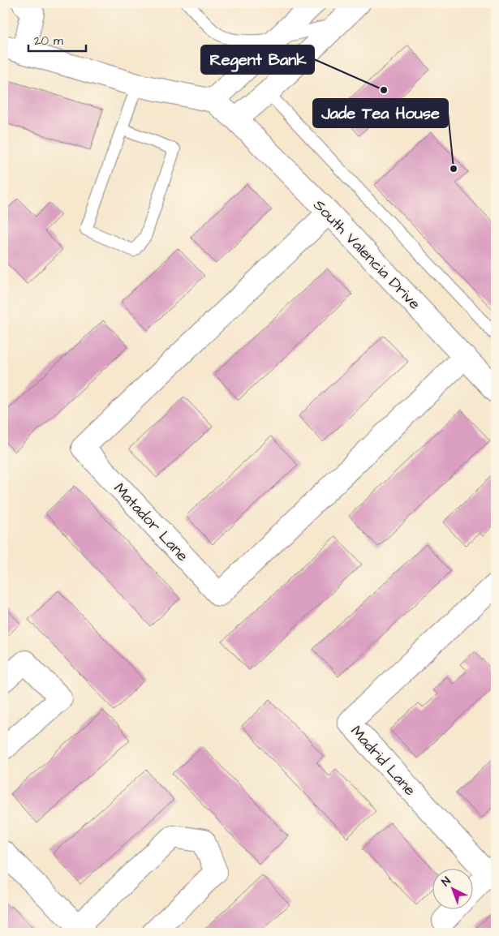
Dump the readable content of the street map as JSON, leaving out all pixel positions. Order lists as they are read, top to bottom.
{
  "streets": {
    "street": ["South Valencia Drive", "Matador Lane", "Madrid Lane"]
  },
  "crossings": [
    ["South Valencia Drive", "Matador Lane"]
  ],
  "places": ["Regent Bank", "Jade Tea House"],
  "scale_bar": "20 m",
  "north": "top left"
}
